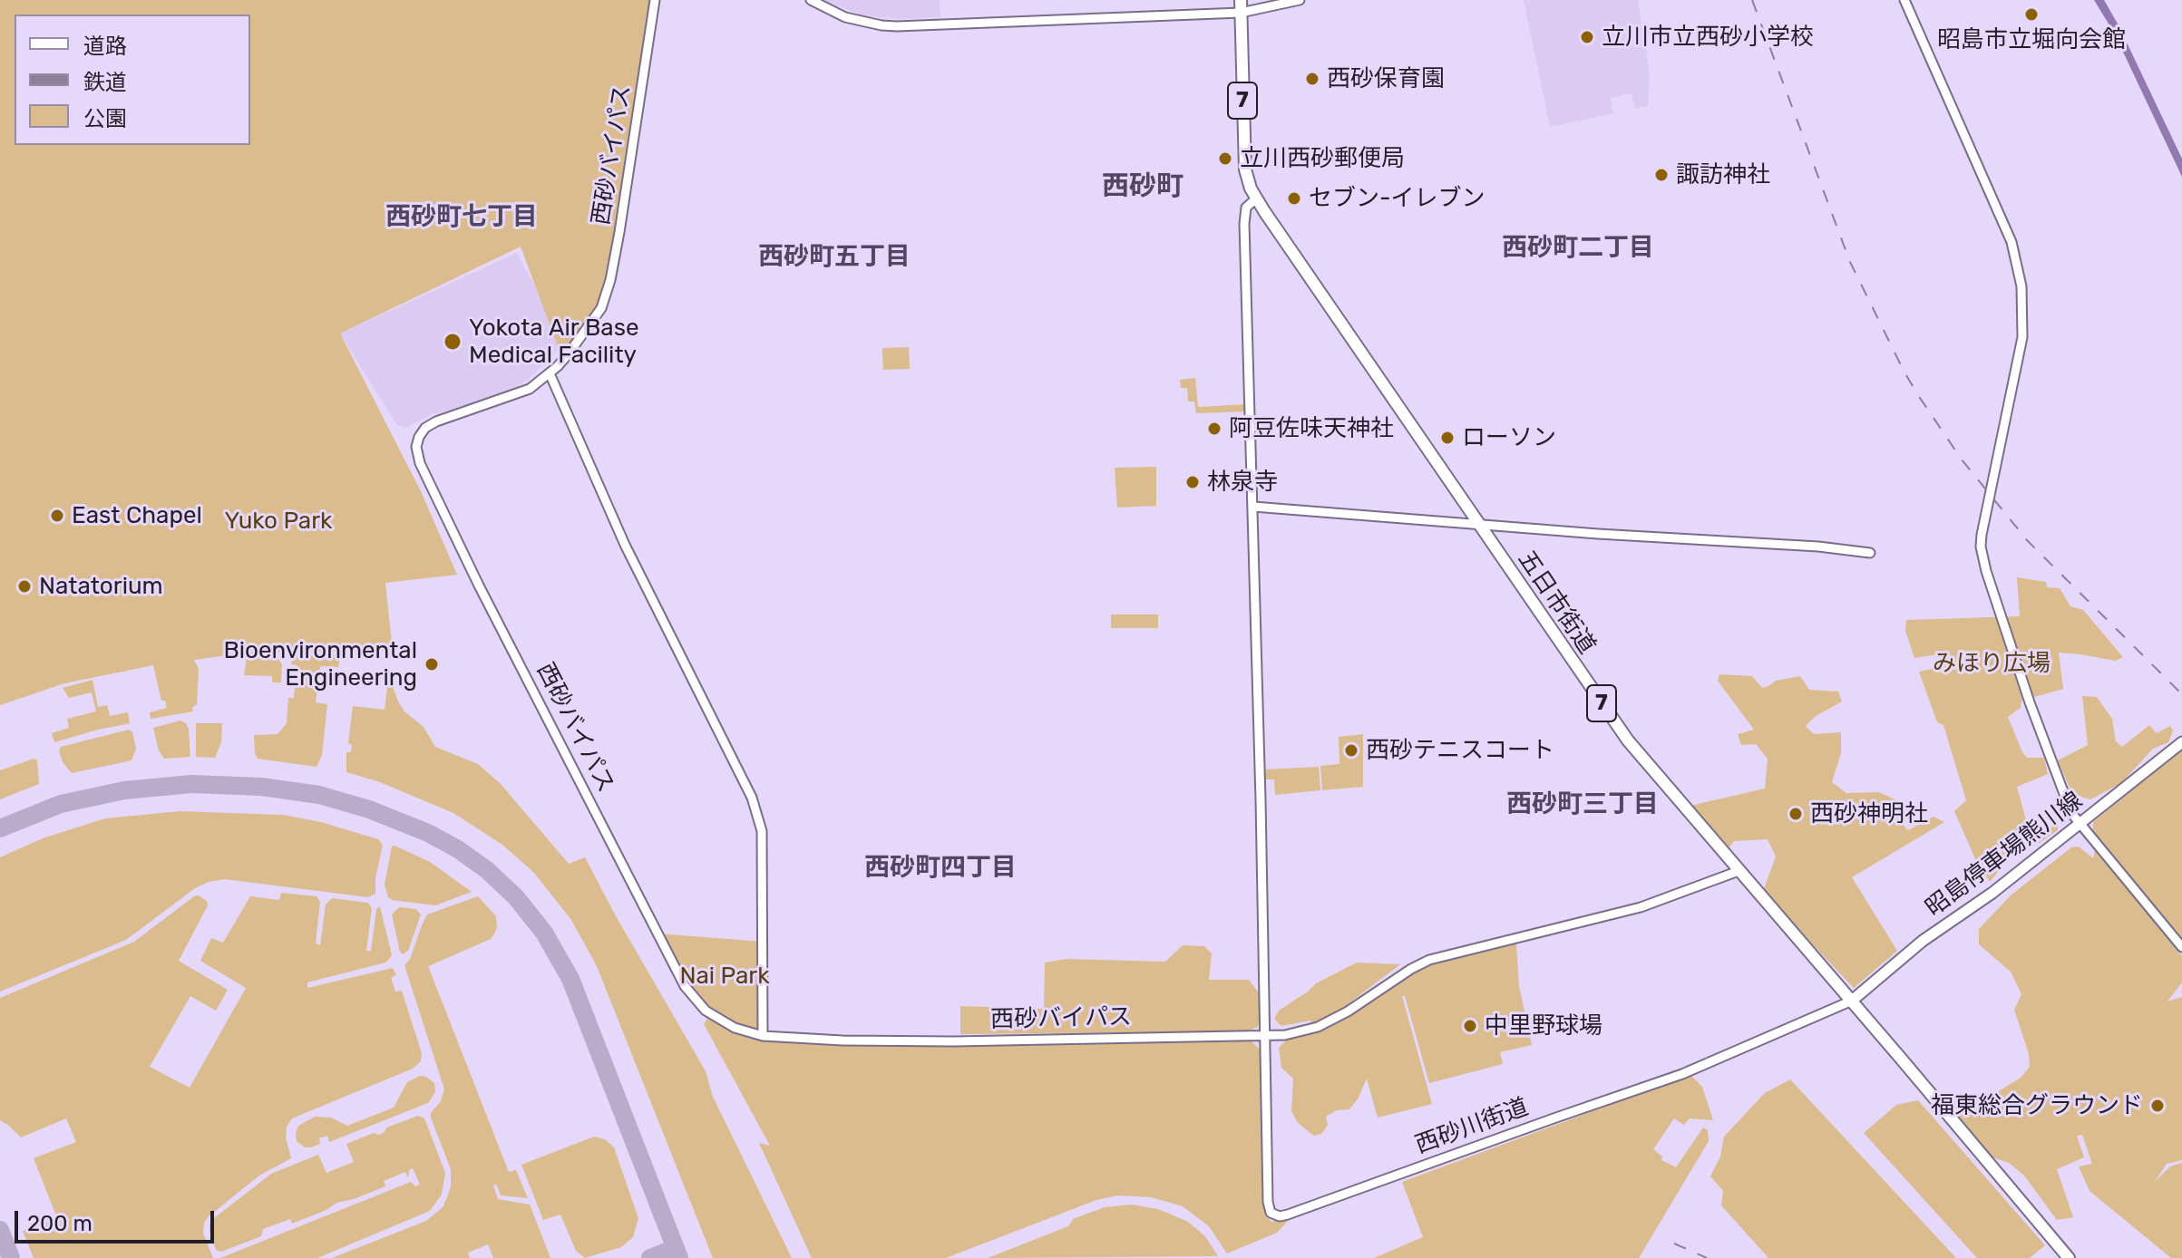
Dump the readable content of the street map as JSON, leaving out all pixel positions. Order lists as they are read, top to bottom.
{
  "streets": {
    "main road": ["7", "五日市街道", "昭島停車場熊川線"],
    "street": ["西砂バイパス", "西砂川街道"]
  },
  "crossings": [
    ["西砂バイパス", "五日市街道"],
    ["西砂バイパス", "西砂川街道"],
    ["五日市街道", "昭島停車場熊川線"],
    ["五日市街道", "西砂川街道"],
    ["昭島停車場熊川線", "西砂川街道"]
  ],
  "districts": [
    "西砂町",
    "西砂町七丁目",
    "西砂町二丁目",
    "西砂町五丁目",
    "西砂町三丁目",
    "西砂町四丁目"
  ],
  "parks": ["Yuko Park", "みほり広場", "Nai Park"],
  "places": [
    "昭島市立堀向会館",
    "立川市立西砂小学校",
    "西砂保育園",
    "立川西砂郵便局",
    "諏訪神社",
    "セブン-イレブン",
    "Yokota Air Base Medical Facility",
    "阿豆佐味天神社",
    "ローソン",
    "林泉寺",
    "East Chapel",
    "Natatorium",
    "Bioenvironmental Engineering",
    "西砂テニスコート",
    "西砂神明社",
    "中里野球場",
    "福東総合グラウンド"
  ],
  "legend": ["道路", "鉄道", "公園"],
  "scale_bar": "200 m"
}
